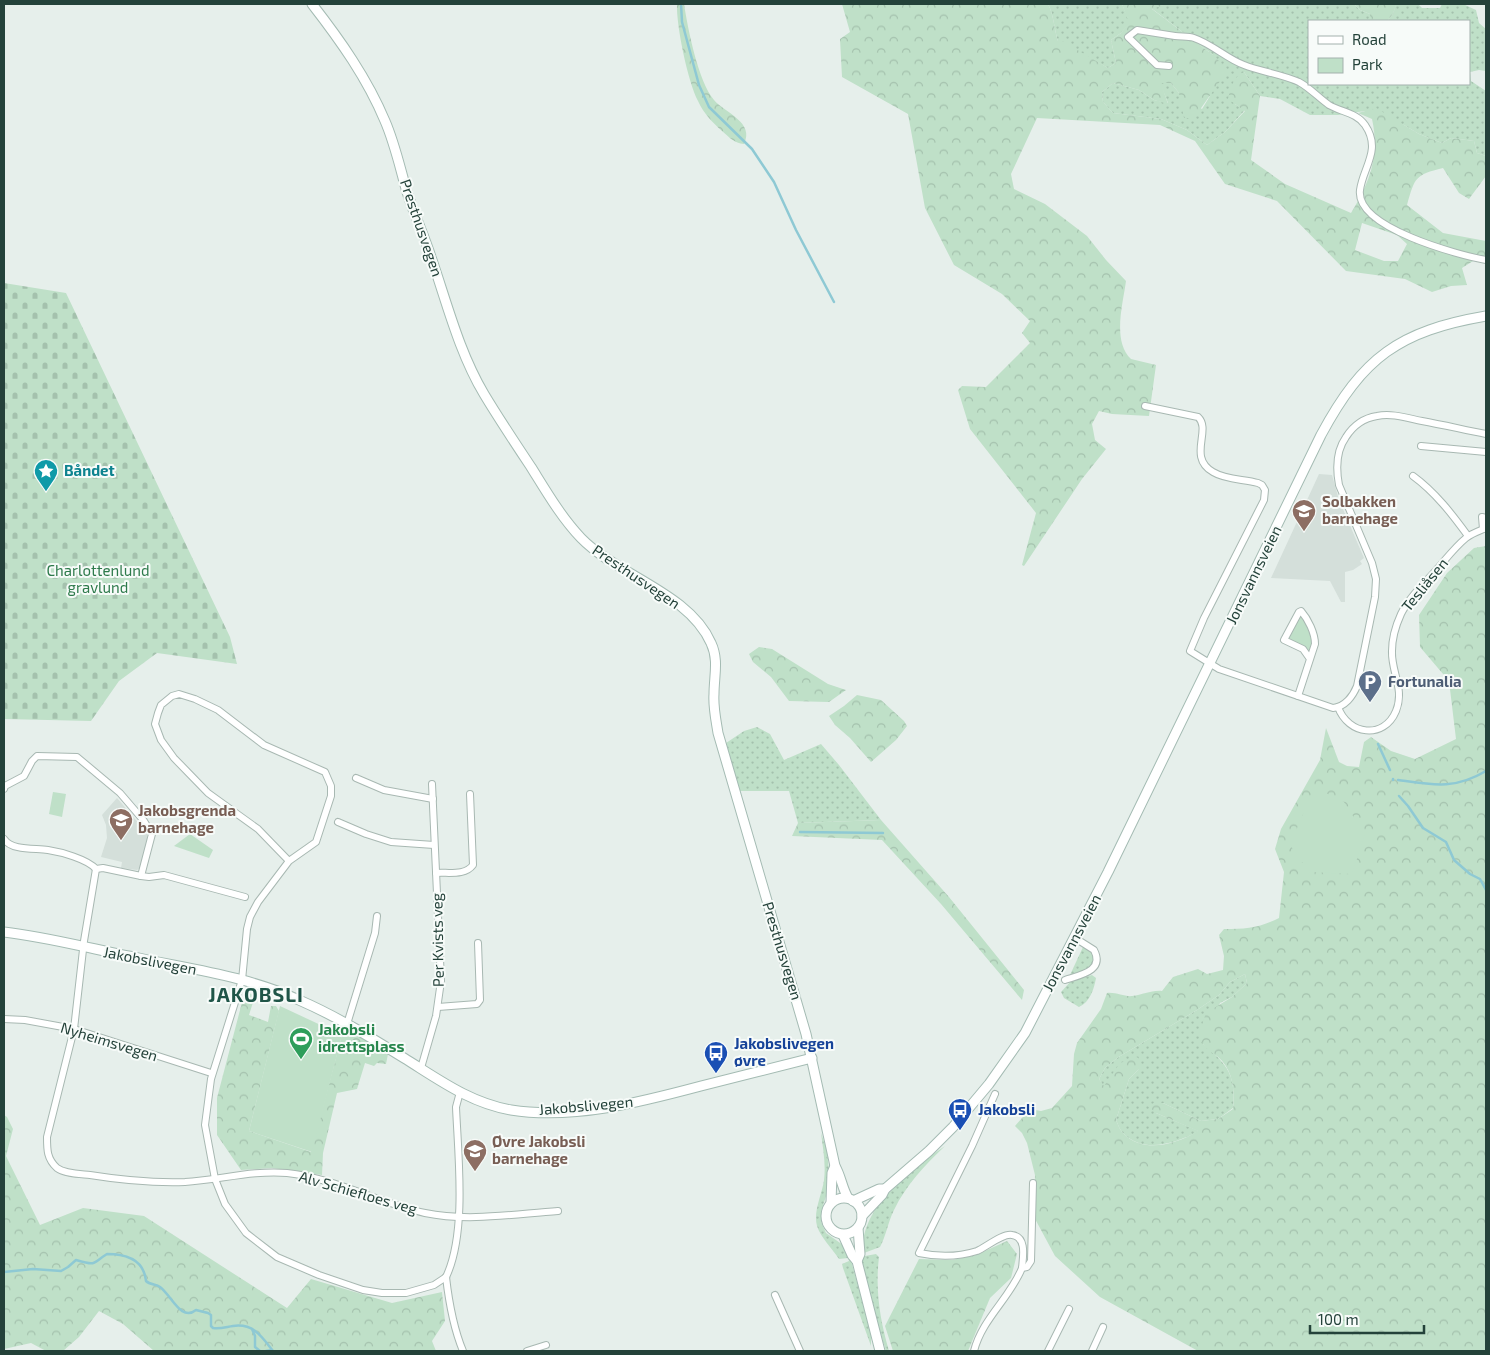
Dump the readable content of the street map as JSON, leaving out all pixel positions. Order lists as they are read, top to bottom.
{
  "streets": {
    "street": [
      "Presthusvegen",
      "Jonsvannsveien",
      "Tesliåsen",
      "Per Kvists veg",
      "Jakobslivegen",
      "Nyheimsvegen",
      "Alv Schiefloes veg"
    ]
  },
  "crossings": [
    ["Presthusvegen", "Jonsvannsveien"],
    ["Presthusvegen", "Jakobslivegen"],
    ["Per Kvists veg", "Jakobslivegen"],
    ["Jakobslivegen", "Alv Schiefloes veg"],
    ["Nyheimsvegen", "Alv Schiefloes veg"]
  ],
  "districts": ["JAKOBSLI"],
  "parks": ["Charlottenlund gravlund"],
  "places": {
    "place": ["Båndet"],
    "school or university": ["Solbakken barnehage", "Jakobsgrenda barnehage", "Øvre Jakobsli barnehage"],
    "parking": ["Fortunalia"],
    "sports": ["Jakobsli idrettsplass"],
    "bus stop": ["Jakobslivegen øvre", "Jakobsli"]
  },
  "legend": ["Road", "Park"],
  "scale_bar": "100 m"
}
